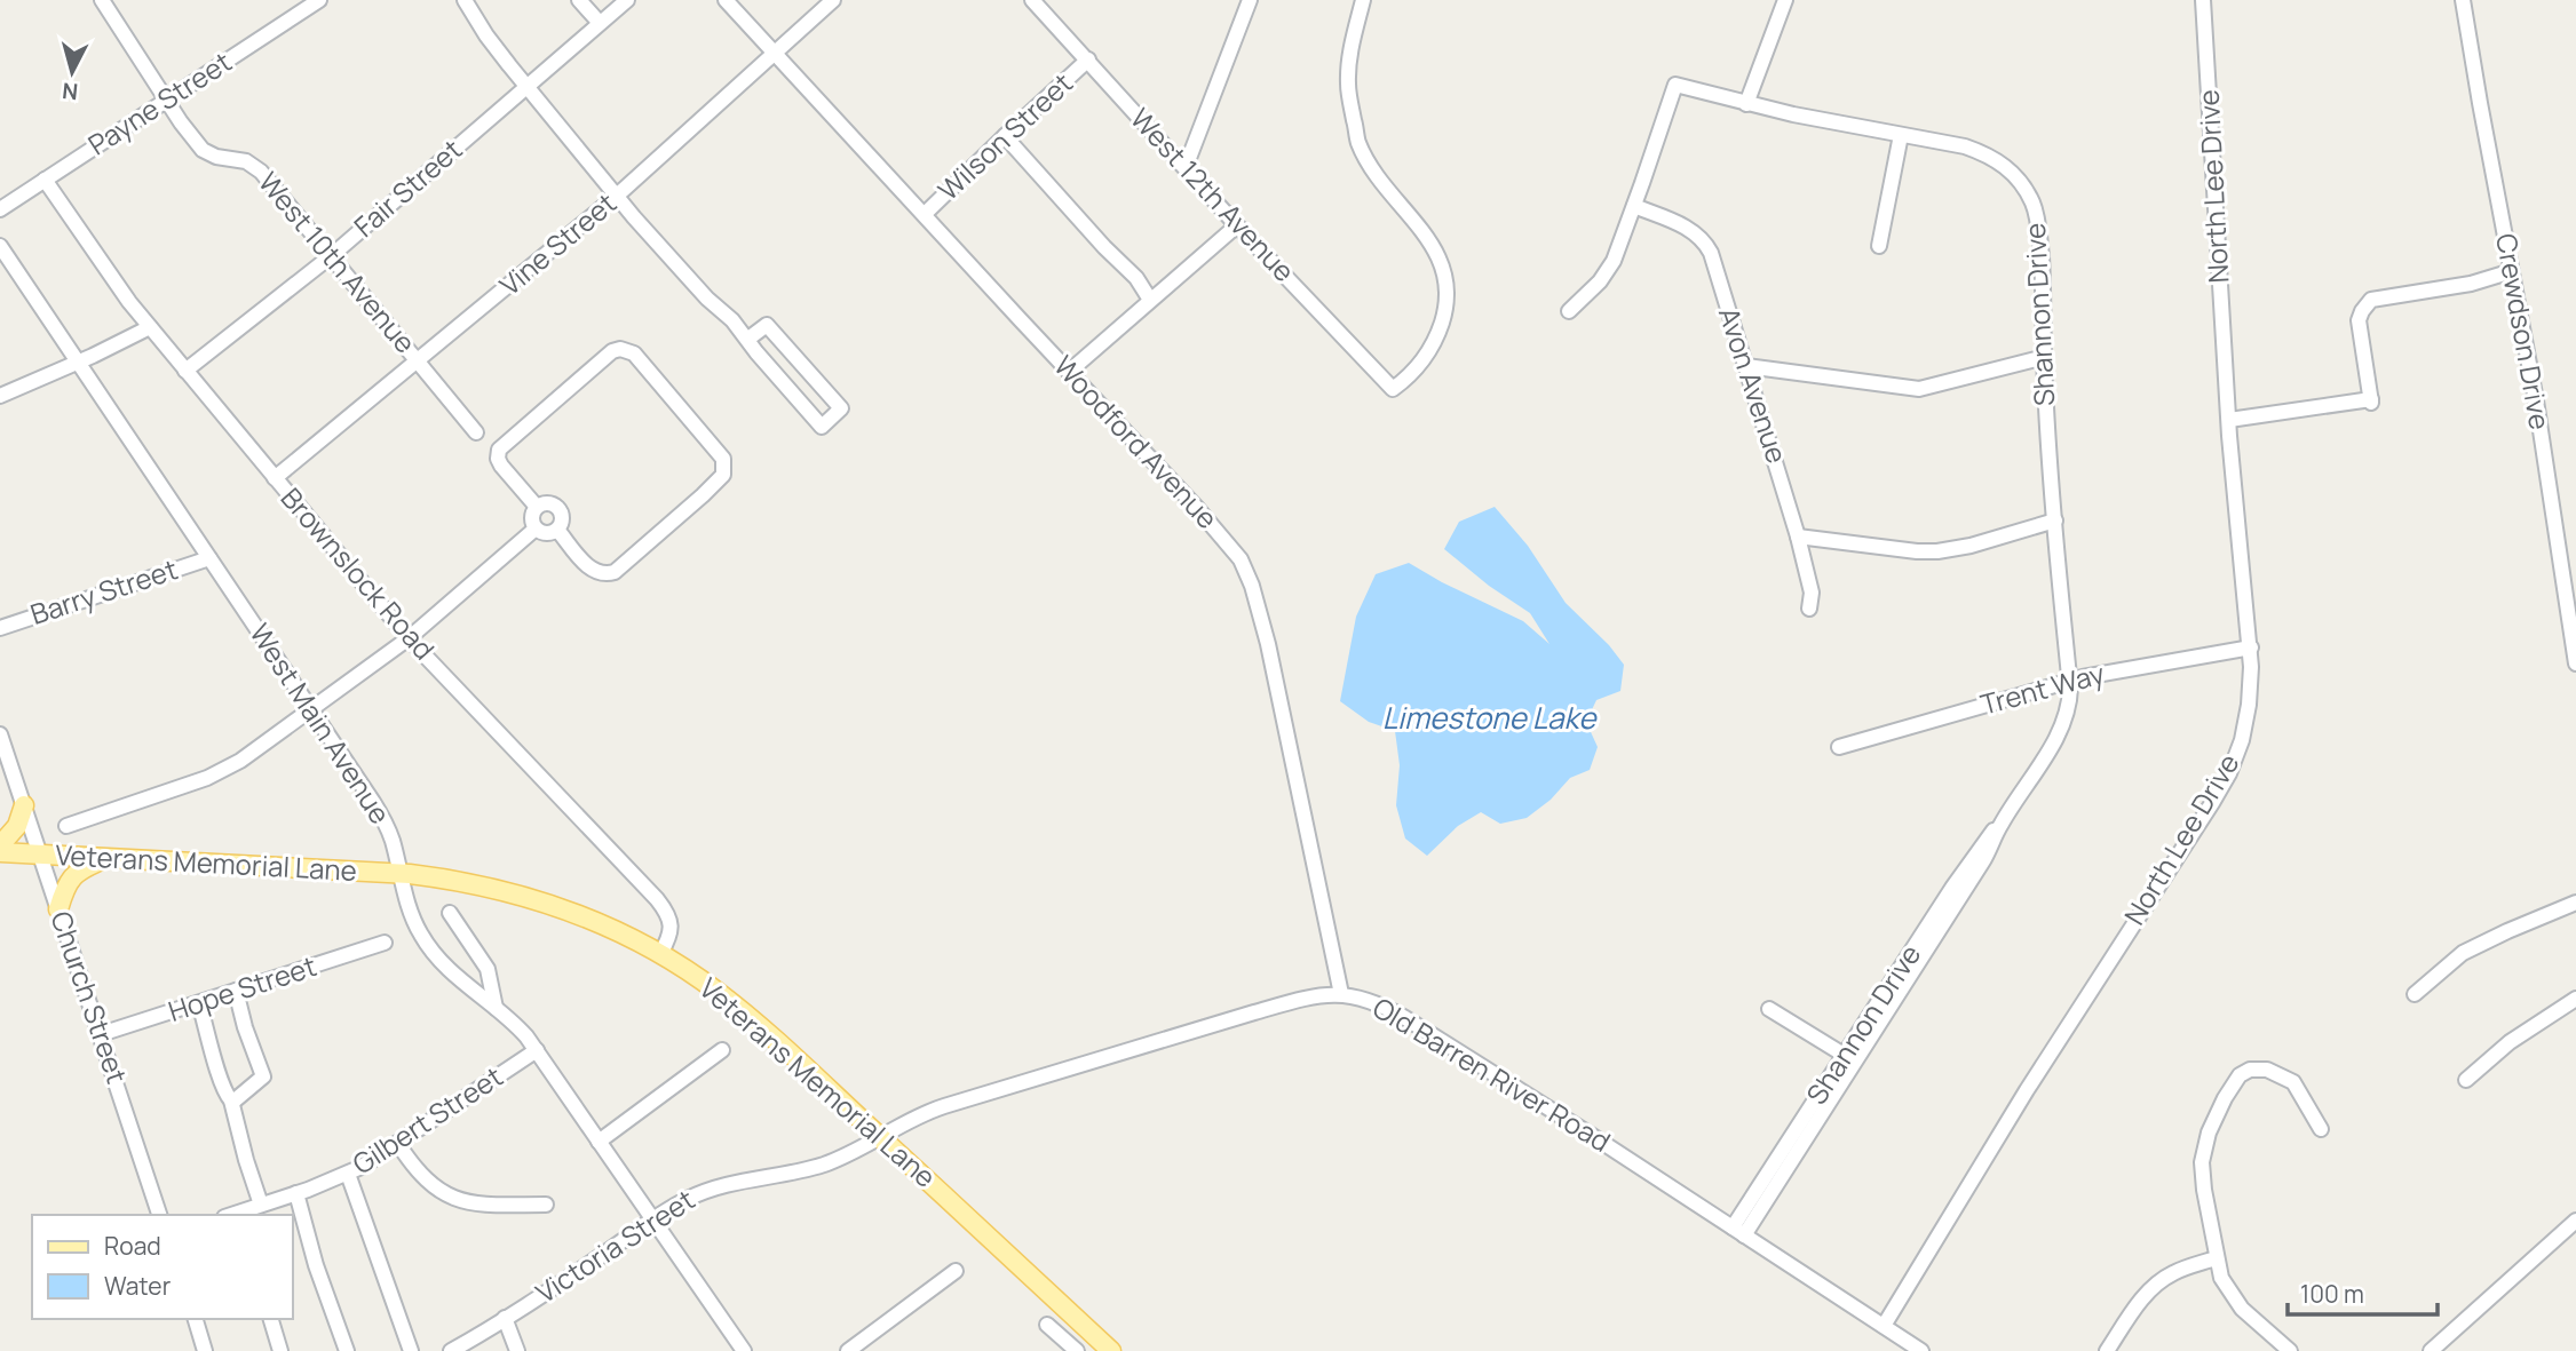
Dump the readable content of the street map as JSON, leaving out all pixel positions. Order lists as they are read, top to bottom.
{
  "streets": {
    "main road": ["Veterans Memorial Lane"],
    "street": [
      "Payne Street",
      "Wilson Street",
      "North Lee Drive",
      "Fair Street",
      "West 12th Avenue",
      "Vine Street",
      "West 10th Avenue",
      "Shannon Drive",
      "Crewdson Drive",
      "Avon Avenue",
      "Woodford Avenue",
      "Brownslock Road",
      "Barry Street",
      "Trent Way",
      "West Main Avenue",
      "Hope Street",
      "Church Street",
      "Old Barren River Road",
      "Gilbert Street",
      "Victoria Street"
    ]
  },
  "crossings": [
    ["Payne Street", "West 10th Avenue"],
    ["Payne Street", "Brownslock Road"],
    ["Wilson Street", "West 12th Avenue"],
    ["Wilson Street", "Woodford Avenue"],
    ["North Lee Drive", "Trent Way"],
    ["North Lee Drive", "Old Barren River Road"],
    ["Fair Street", "West 10th Avenue"],
    ["Fair Street", "Brownslock Road"],
    ["Vine Street", "West 10th Avenue"],
    ["Vine Street", "Woodford Avenue"],
    ["Vine Street", "Brownslock Road"],
    ["Shannon Drive", "Avon Avenue"],
    ["Shannon Drive", "Trent Way"],
    ["Shannon Drive", "Old Barren River Road"],
    ["Woodford Avenue", "Old Barren River Road"],
    ["Brownslock Road", "Veterans Memorial Lane"],
    ["Barry Street", "West Main Avenue"],
    ["West Main Avenue", "Veterans Memorial Lane"],
    ["West Main Avenue", "Gilbert Street"],
    ["West Main Avenue", "Victoria Street"],
    ["Veterans Memorial Lane", "Church Street"],
    ["Veterans Memorial Lane", "Old Barren River Road"],
    ["Veterans Memorial Lane", "Victoria Street"],
    ["Hope Street", "Church Street"],
    ["Old Barren River Road", "Victoria Street"]
  ],
  "water": ["Limestone Lake"],
  "legend": ["Road", "Water"],
  "scale_bar": "100 m",
  "north": "bottom"
}
